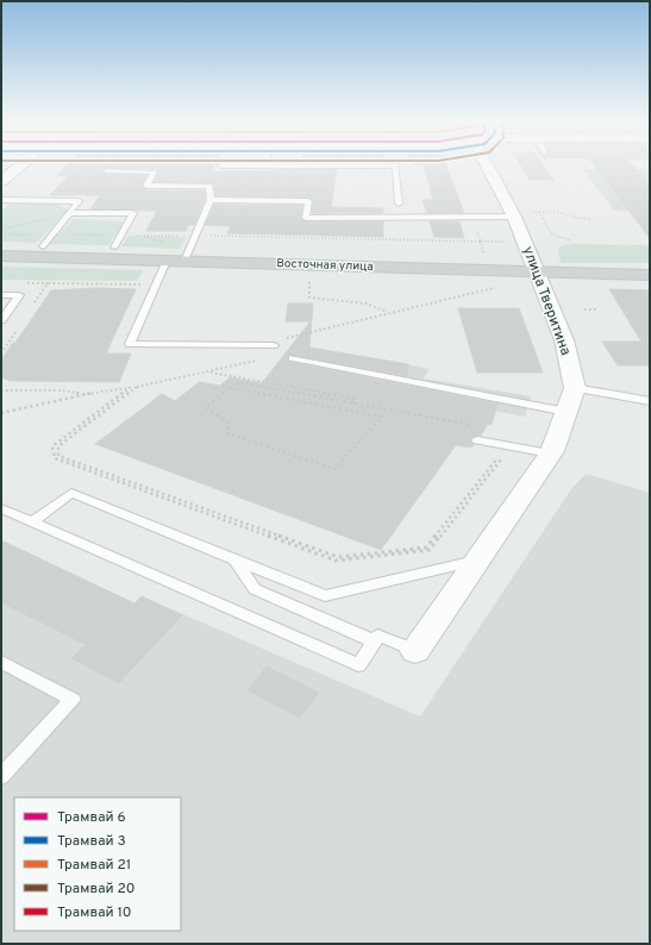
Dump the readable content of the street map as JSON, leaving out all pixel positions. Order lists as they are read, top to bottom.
{
  "streets": {
    "main road": ["Восточная улица"],
    "street": ["улица Тверитина"]
  },
  "crossings": [
    ["Восточная улица", "улица Тверитина"]
  ],
  "legend": [
    "Трамвай 6",
    "Трамвай 3",
    "Трамвай 21",
    "Трамвай 20",
    "Трамвай 10"
  ]
}
